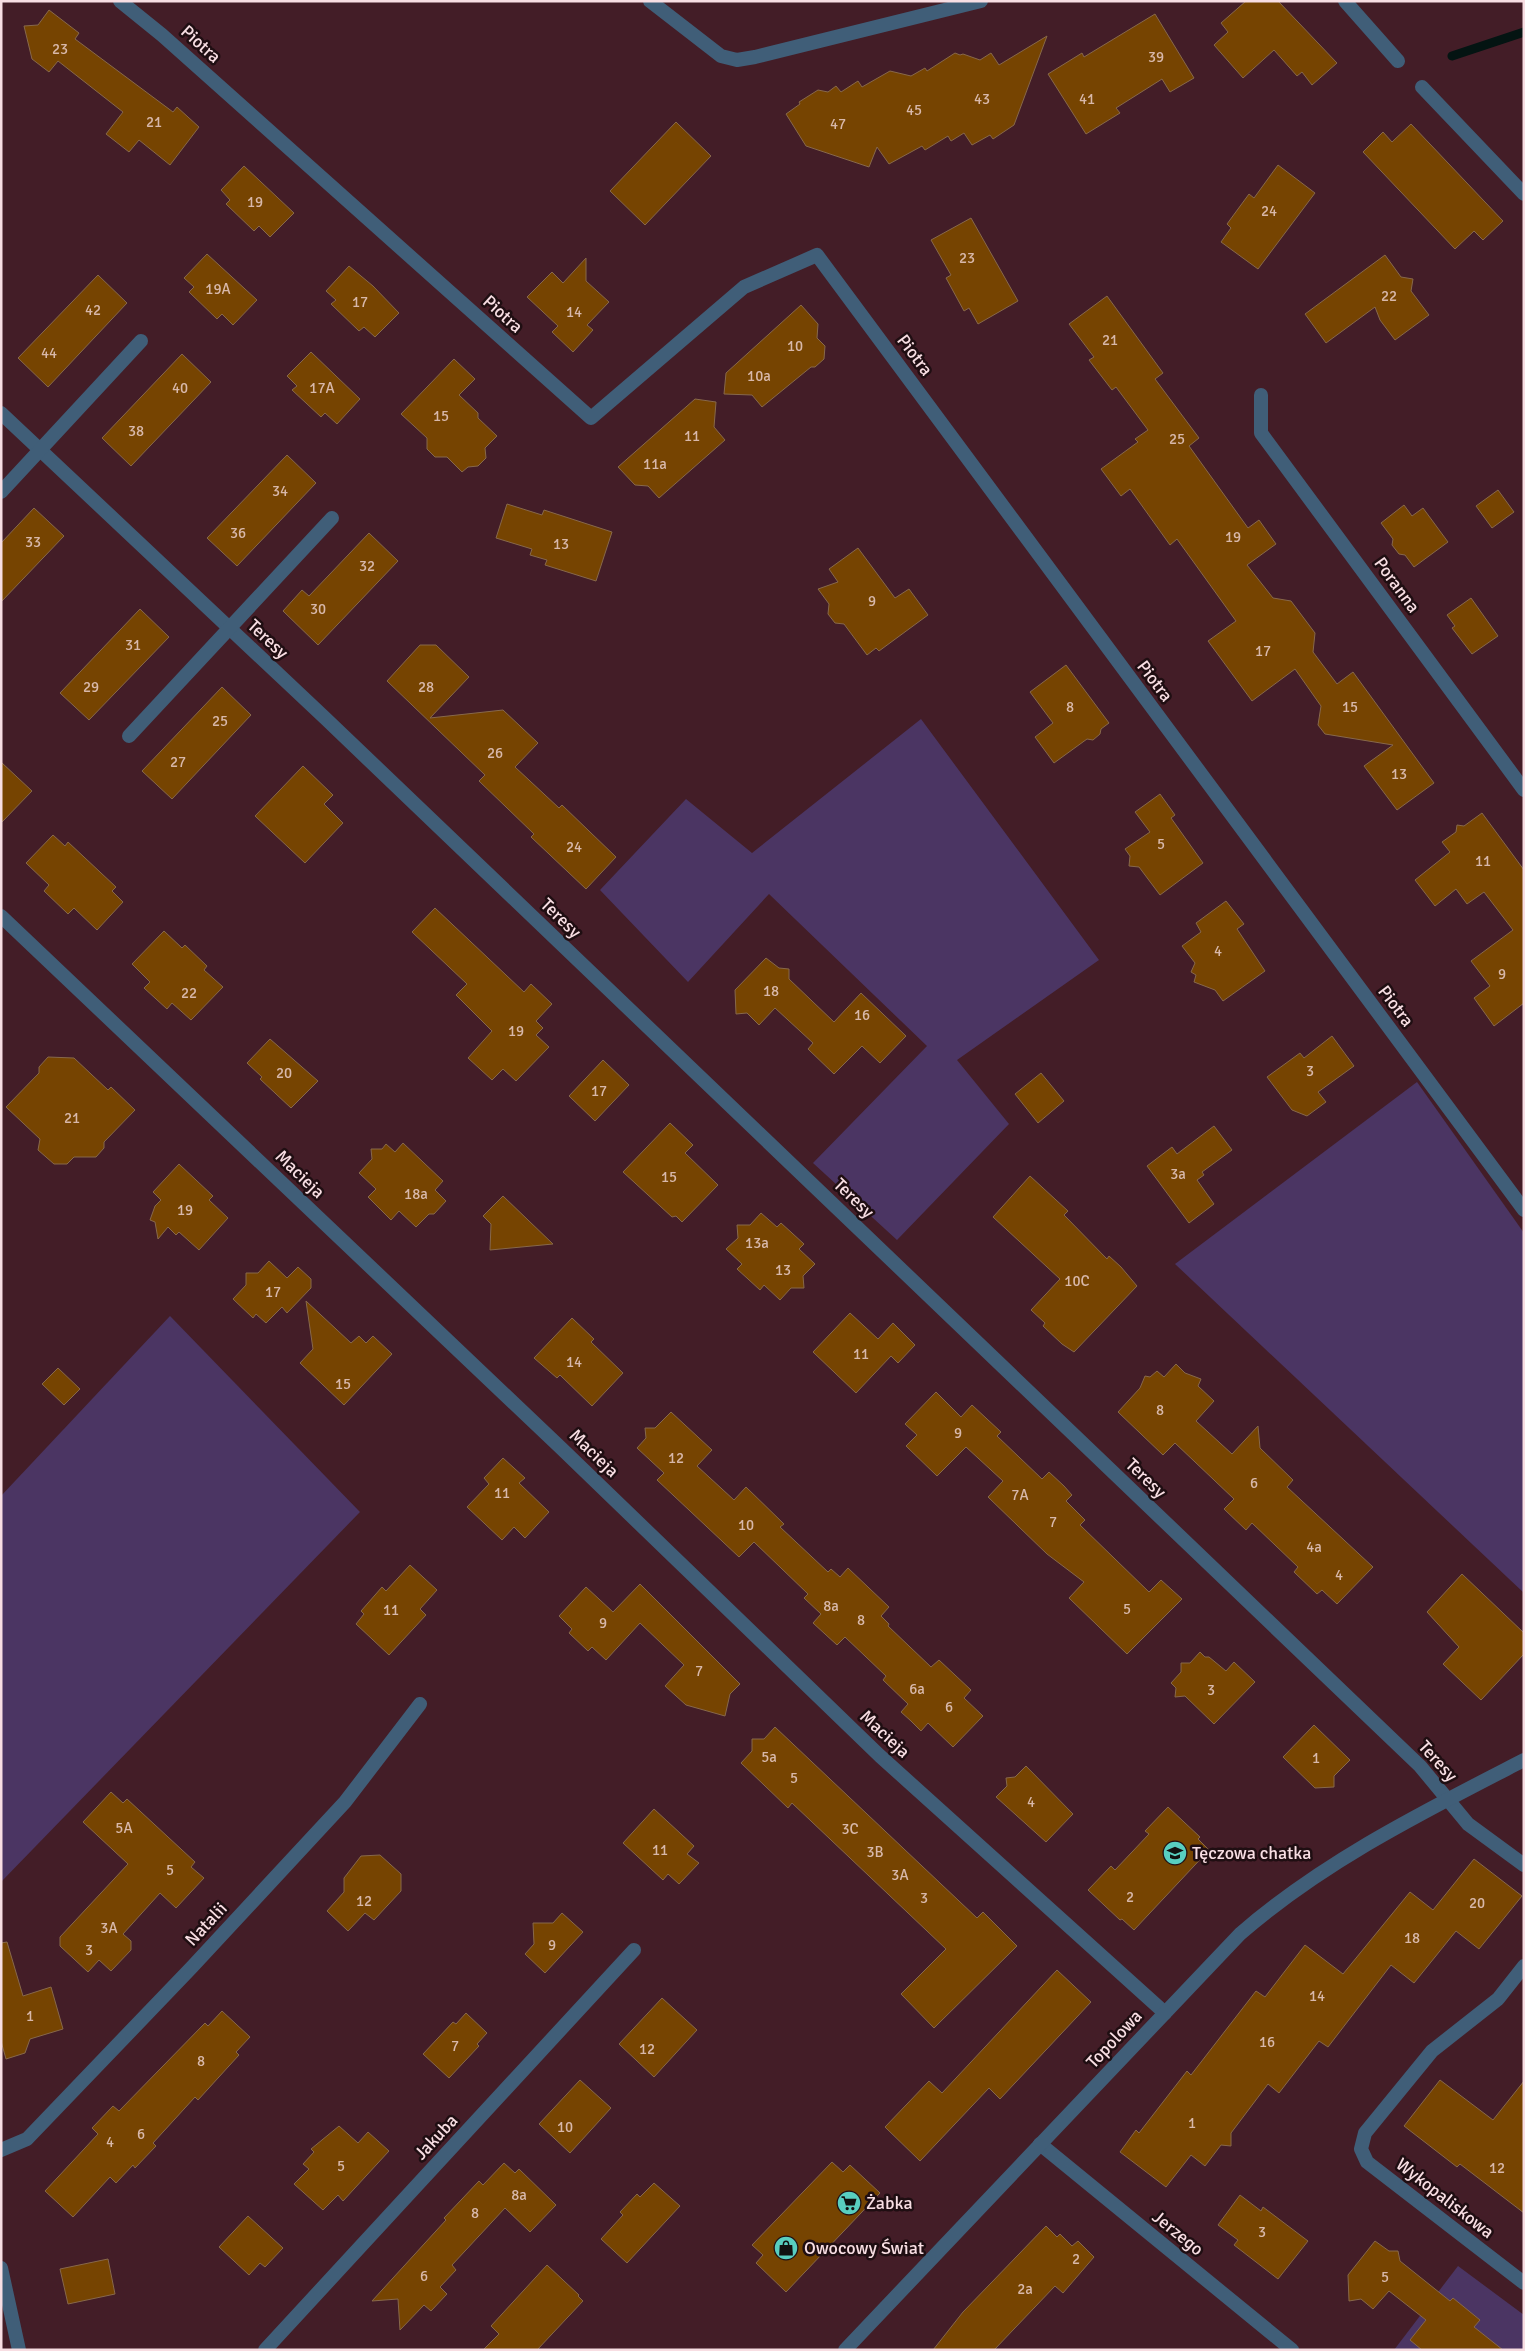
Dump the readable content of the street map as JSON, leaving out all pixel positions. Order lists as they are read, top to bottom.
{
  "streets": {
    "street": [
      "Piotra",
      "Poranna",
      "Teresy",
      "Macieja",
      "Natalii",
      "Topolowa",
      "Jakuba",
      "Wykopaliskowa",
      "Jerzego"
    ]
  },
  "crossings": [
    ["Teresy", "Topolowa"],
    ["Macieja", "Topolowa"],
    ["Topolowa", "Jerzego"]
  ],
  "places": {
    "school or university": ["Tęczowa chatka"],
    "supermarket": ["Żabka"],
    "shop": ["Owocowy Świat"]
  },
  "house_numbers": [
    "23",
    "39",
    "43",
    "41",
    "45",
    "21",
    "47",
    "19",
    "24",
    "23",
    "19A",
    "22",
    "17",
    "42",
    "14",
    "21",
    "10",
    "44",
    "10a",
    "40",
    "17A",
    "15",
    "38",
    "11",
    "25",
    "11a",
    "34",
    "36",
    "19",
    "33",
    "13",
    "32",
    "9",
    "30",
    "31",
    "17",
    "29",
    "28",
    "8",
    "15",
    "25",
    "26",
    "27",
    "13",
    "5",
    "24",
    "11",
    "4",
    "9",
    "18",
    "22",
    "16",
    "19",
    "3",
    "20",
    "17",
    "21",
    "3a",
    "15",
    "18a",
    "19",
    "13a",
    "13",
    "10C",
    "17",
    "11",
    "14",
    "15",
    "8",
    "9",
    "12",
    "6",
    "11",
    "7A",
    "7",
    "10",
    "4a",
    "4",
    "8a",
    "5",
    "11",
    "8",
    "9",
    "7",
    "6a",
    "3",
    "6",
    "5a",
    "1",
    "5",
    "4",
    "5A",
    "3C",
    "11",
    "3B",
    "5",
    "3A",
    "2",
    "3",
    "12",
    "20",
    "3A",
    "18",
    "9",
    "3",
    "14",
    "1",
    "16",
    "7",
    "12",
    "8",
    "1",
    "10",
    "6",
    "4",
    "5",
    "12",
    "8a",
    "8",
    "3",
    "2",
    "6",
    "5",
    "2a"
  ]
}
